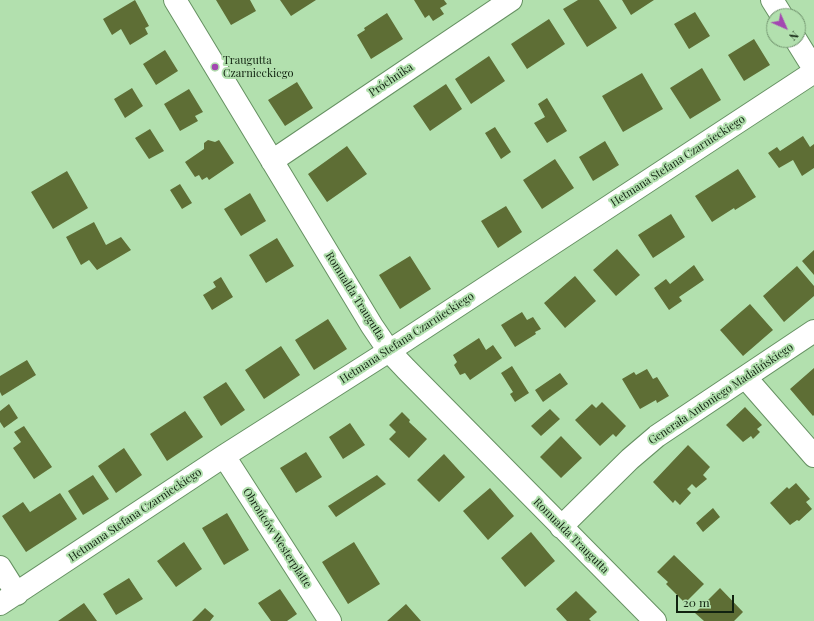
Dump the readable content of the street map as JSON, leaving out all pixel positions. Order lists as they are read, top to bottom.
{
  "streets": {
    "street": [
      "Próchnika",
      "Hetmana Stefana Czarnieckiego",
      "Romualda Traugutta",
      "Generała Antoniego Madalińskiego",
      "Obrońców Westerplatte"
    ]
  },
  "crossings": [
    ["Próchnika", "Romualda Traugutta"],
    ["Hetmana Stefana Czarnieckiego", "Romualda Traugutta"],
    ["Hetmana Stefana Czarnieckiego", "Obrońców Westerplatte"],
    ["Romualda Traugutta", "Generała Antoniego Madalińskiego"]
  ],
  "places": ["Traugutta Czarnieckiego"],
  "scale_bar": "20 m",
  "north": "bottom right"
}
